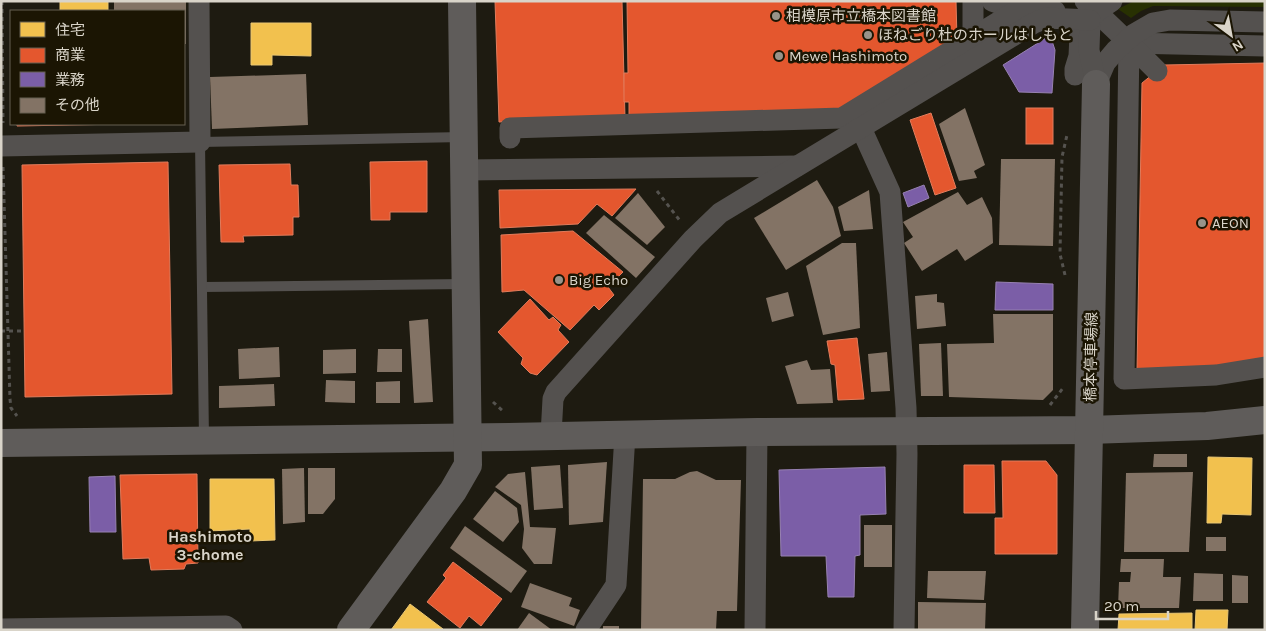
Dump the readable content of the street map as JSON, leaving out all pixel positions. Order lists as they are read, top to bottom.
{
  "streets": {
    "street": ["橋本停車場線"]
  },
  "districts": ["Hashimoto 3-chome"],
  "places": [
    "相模原市立橋本図書館",
    "ほねごり杜のホールはしもと",
    "Mewe Hashimoto",
    "AEON",
    "Big Echo"
  ],
  "legend": [
    "住宅",
    "商業",
    "業務",
    "その他"
  ],
  "scale_bar": "20 m",
  "north": "bottom right"
}
